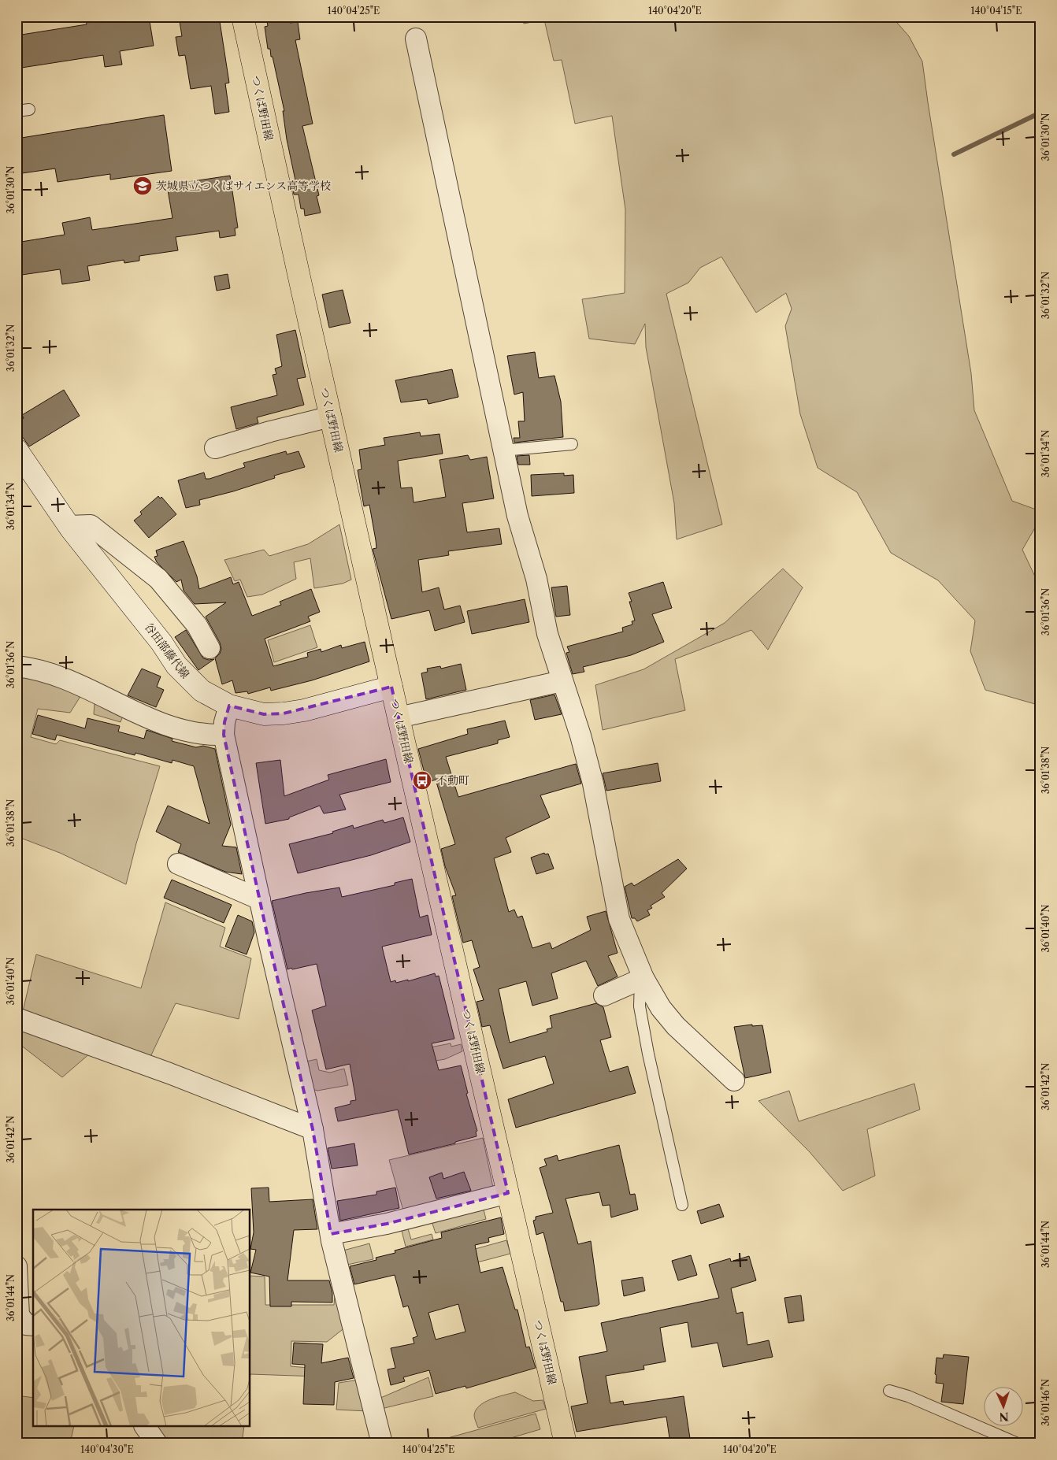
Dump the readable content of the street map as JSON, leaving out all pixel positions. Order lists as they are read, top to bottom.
{
  "streets": {
    "main road": ["つくば野田線", "谷田部藤代線"]
  },
  "crossings": [
    ["つくば野田線", "谷田部藤代線"]
  ],
  "places": {
    "school or university": ["茨城県立つくばサイエンス高等学校"],
    "bus stop": ["不動町"]
  },
  "north": "bottom",
  "coordinates": [
    "140°04'25\"E",
    "140°04'20\"E",
    "140°04'15\"E",
    "36°01'30\"N",
    "36°01'32\"N",
    "36°01'34\"N",
    "36°01'36\"N",
    "36°01'38\"N",
    "36°01'40\"N",
    "36°01'42\"N",
    "36°01'44\"N",
    "36°01'46\"N",
    "140°04'30\"E"
  ]
}
